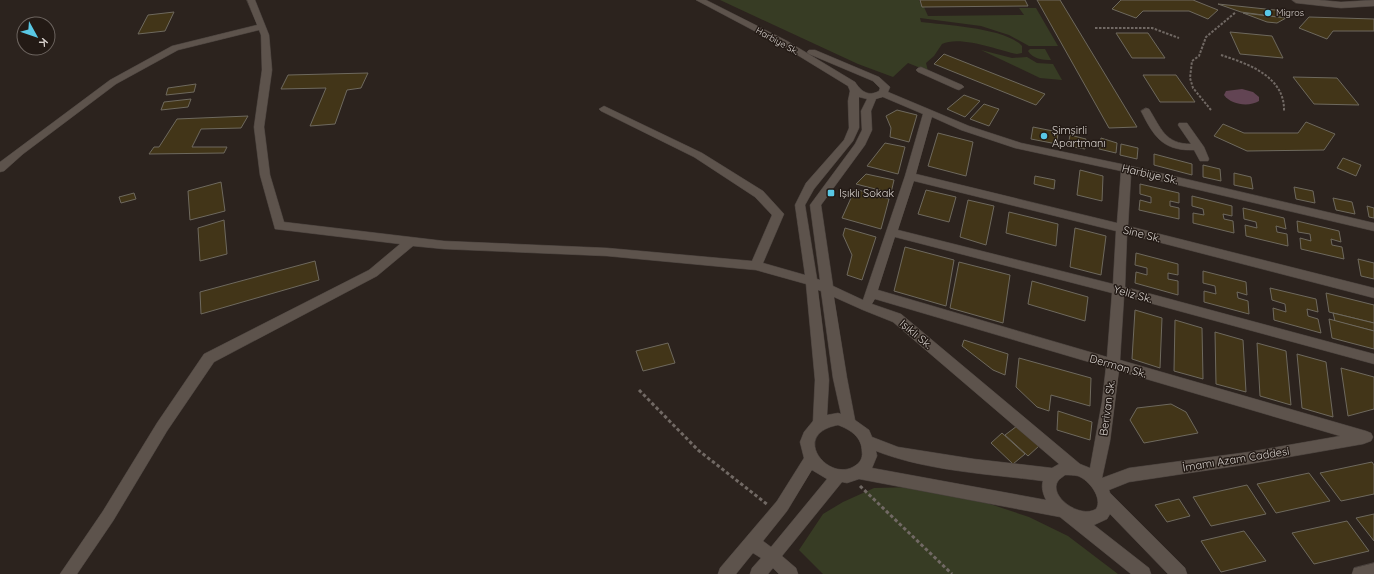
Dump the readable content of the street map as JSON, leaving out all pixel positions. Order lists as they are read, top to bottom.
{
  "streets": {
    "street": [
      "Harbiye Sk.",
      "Sine Sk.",
      "Yeliz Sk.",
      "Işıklı Sk.",
      "Derman Sk.",
      "Berivan Sk.",
      "İmamı Azam Caddesi"
    ]
  },
  "crossings": [
    ["Harbiye Sk.", "Berivan Sk."],
    ["Sine Sk.", "Berivan Sk."],
    ["Yeliz Sk.", "Berivan Sk."],
    ["Işıklı Sk.", "Berivan Sk."],
    ["Işıklı Sk.", "İmamı Azam Caddesi"],
    ["Derman Sk.", "Berivan Sk."],
    ["Derman Sk.", "İmamı Azam Caddesi"],
    ["Berivan Sk.", "İmamı Azam Caddesi"]
  ],
  "places": {
    "other": ["Migros", "Şimşirli Apartmanı"],
    "transit": ["Işıklı Sokak"]
  },
  "north": "bottom right"
}
